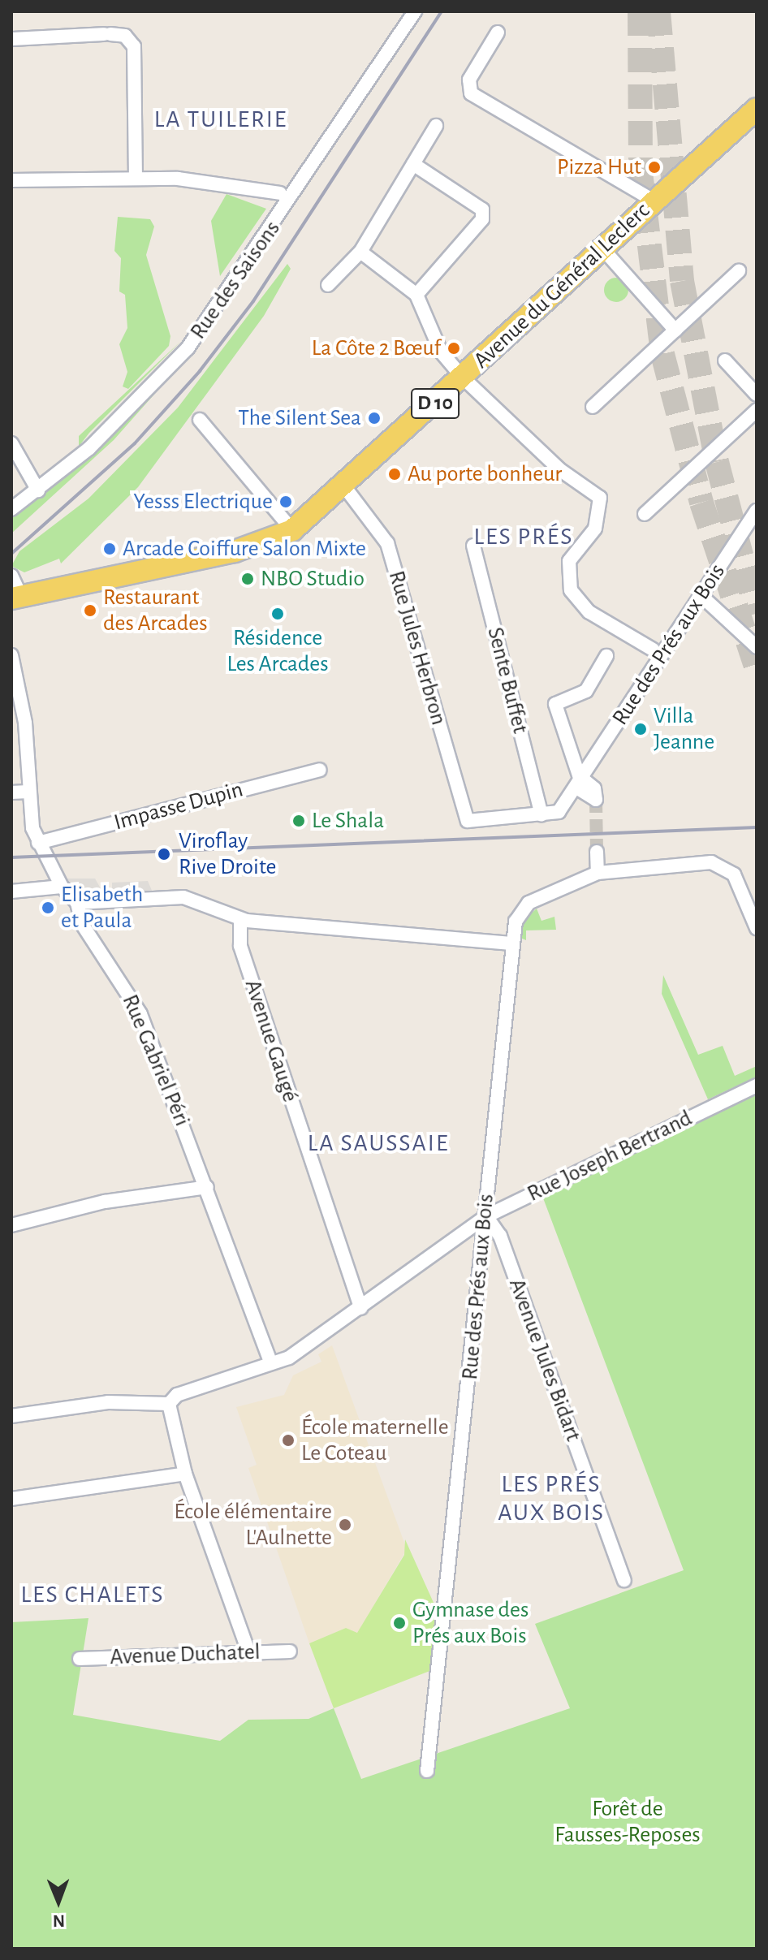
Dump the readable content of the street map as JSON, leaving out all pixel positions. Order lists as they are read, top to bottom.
{
  "streets": {
    "main road": ["Avenue du Général Leclerc", "D 10"],
    "street": [
      "Rue des Saisons",
      "Rue des Prés aux Bois",
      "Rue Jules Herbron",
      "Sente Buffet",
      "Impasse Dupin",
      "Avenue Gaugé",
      "Rue Gabriel Péri",
      "Rue Joseph Bertrand",
      "Avenue Jules Bidart",
      "Avenue Duchatel"
    ]
  },
  "crossings": [
    ["Avenue du Général Leclerc", "Rue Jules Herbron"],
    ["Rue des Prés aux Bois", "Rue Jules Herbron"],
    ["Rue des Prés aux Bois", "Sente Buffet"],
    ["Rue des Prés aux Bois", "Rue Joseph Bertrand"],
    ["Rue des Prés aux Bois", "Avenue Jules Bidart"],
    ["Rue Jules Herbron", "Sente Buffet"],
    ["Impasse Dupin", "Rue Gabriel Péri"],
    ["Avenue Gaugé", "Rue Joseph Bertrand"],
    ["Rue Gabriel Péri", "Rue Joseph Bertrand"],
    ["Rue Joseph Bertrand", "Avenue Jules Bidart"]
  ],
  "districts": [
    "LA TUILERIE",
    "LES PRÉS",
    "LA SAUSSAIE",
    "LES PRÉS AUX BOIS",
    "LES CHALETS"
  ],
  "parks": ["Forêt de Fausses-Reposes"],
  "places": [
    "Pizza Hut",
    "La Côte 2 Bœuf",
    "The Silent Sea",
    "Au porte bonheur",
    "Yesss Electrique",
    "Arcade Coiffure Salon Mixte",
    "NBO Studio",
    "Restaurant des Arcades",
    "Résidence Les Arcades",
    "Villa Jeanne",
    "Le Shala",
    "Viroflay Rive Droite",
    "Elisabeth et Paula",
    "École maternelle Le Coteau",
    "École élémentaire L'Aulnette",
    "Gymnase des Prés aux Bois"
  ],
  "north": "bottom"
}
